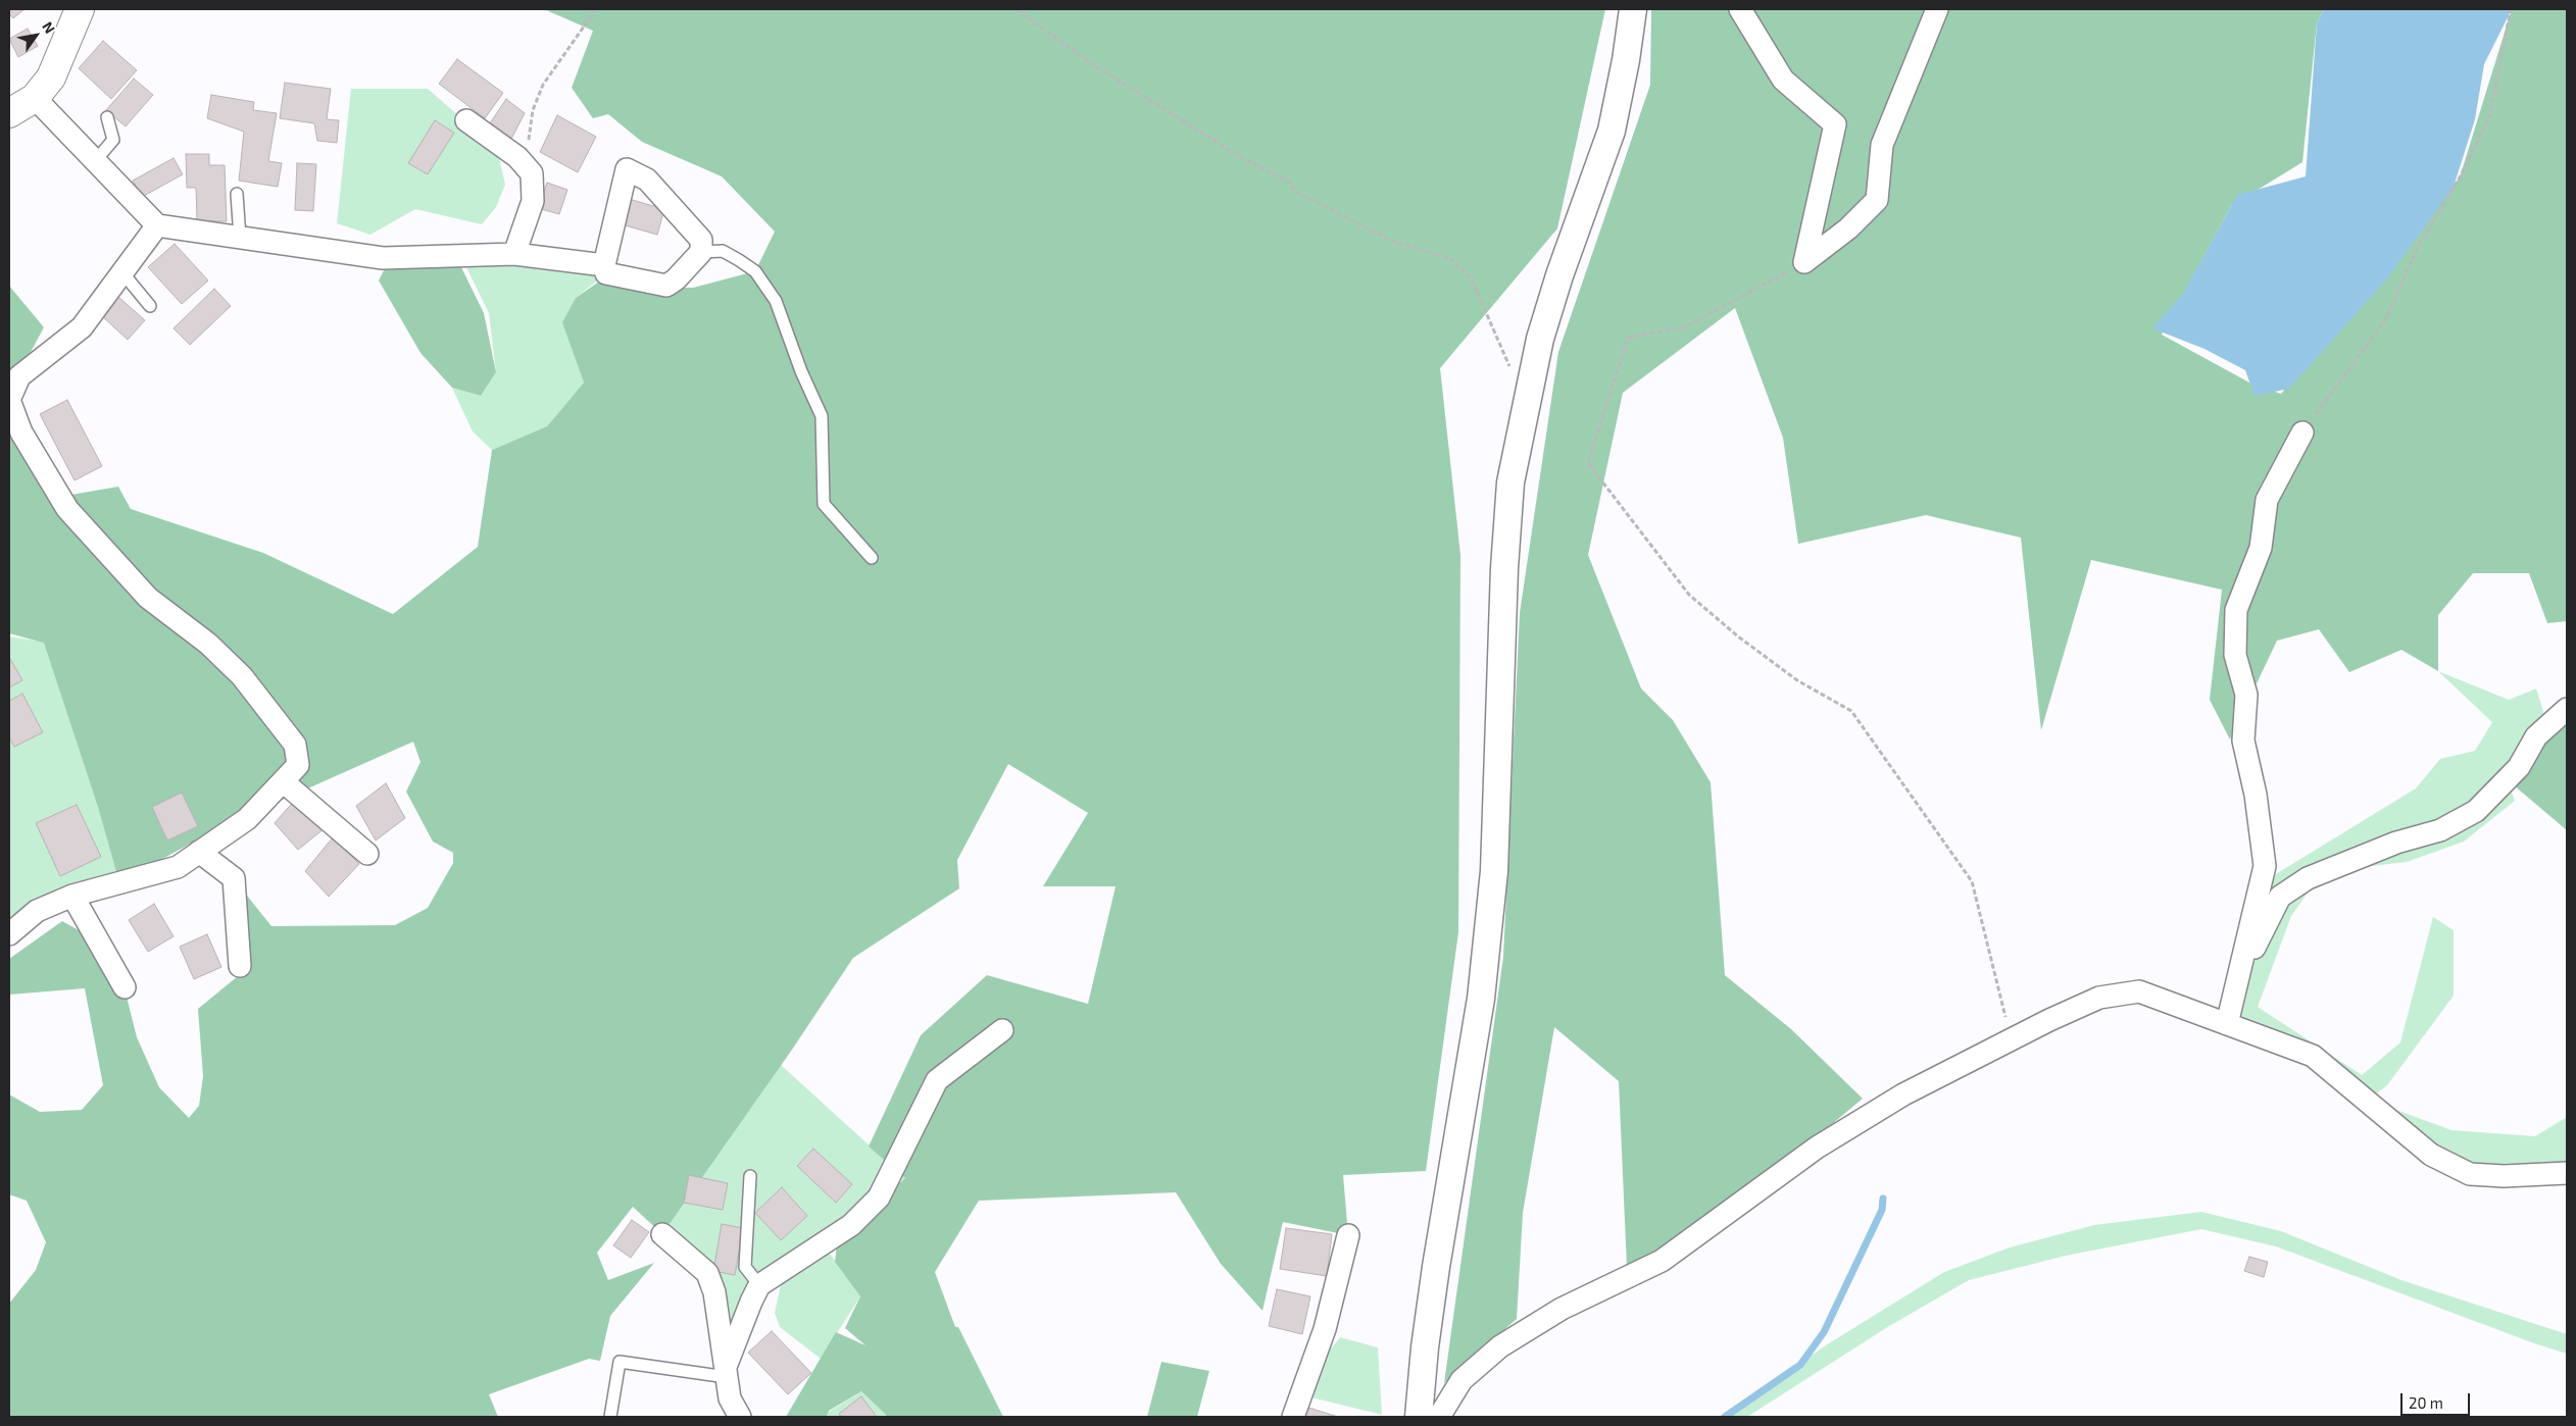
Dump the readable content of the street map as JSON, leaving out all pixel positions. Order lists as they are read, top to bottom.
{
  "scale_bar": "20 m",
  "north": "top right"
}
